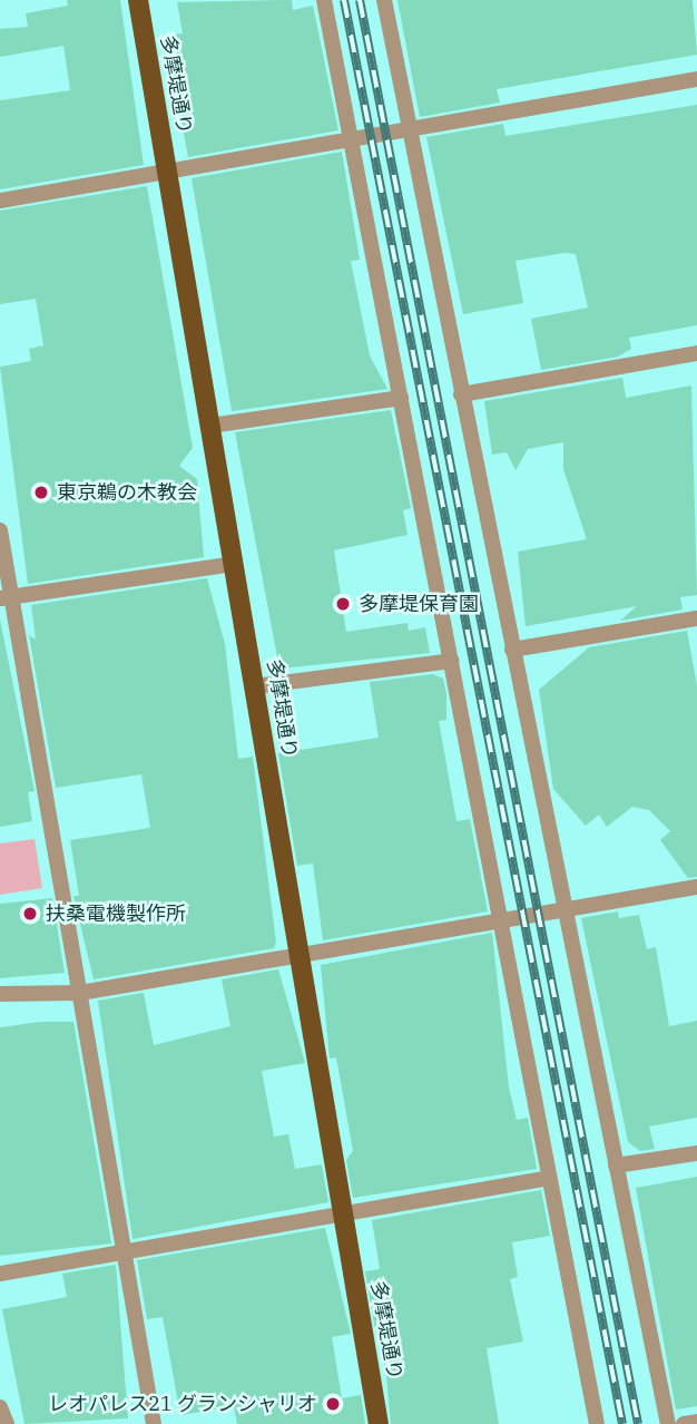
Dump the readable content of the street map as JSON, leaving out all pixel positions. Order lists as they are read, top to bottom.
{
  "streets": {
    "main road": ["多摩堤通り"]
  },
  "places": [
    "東京鵜の木教会",
    "多摩堤保育園",
    "扶桑電機製作所",
    "レオパレス21 グランシャリオ"
  ]
}
